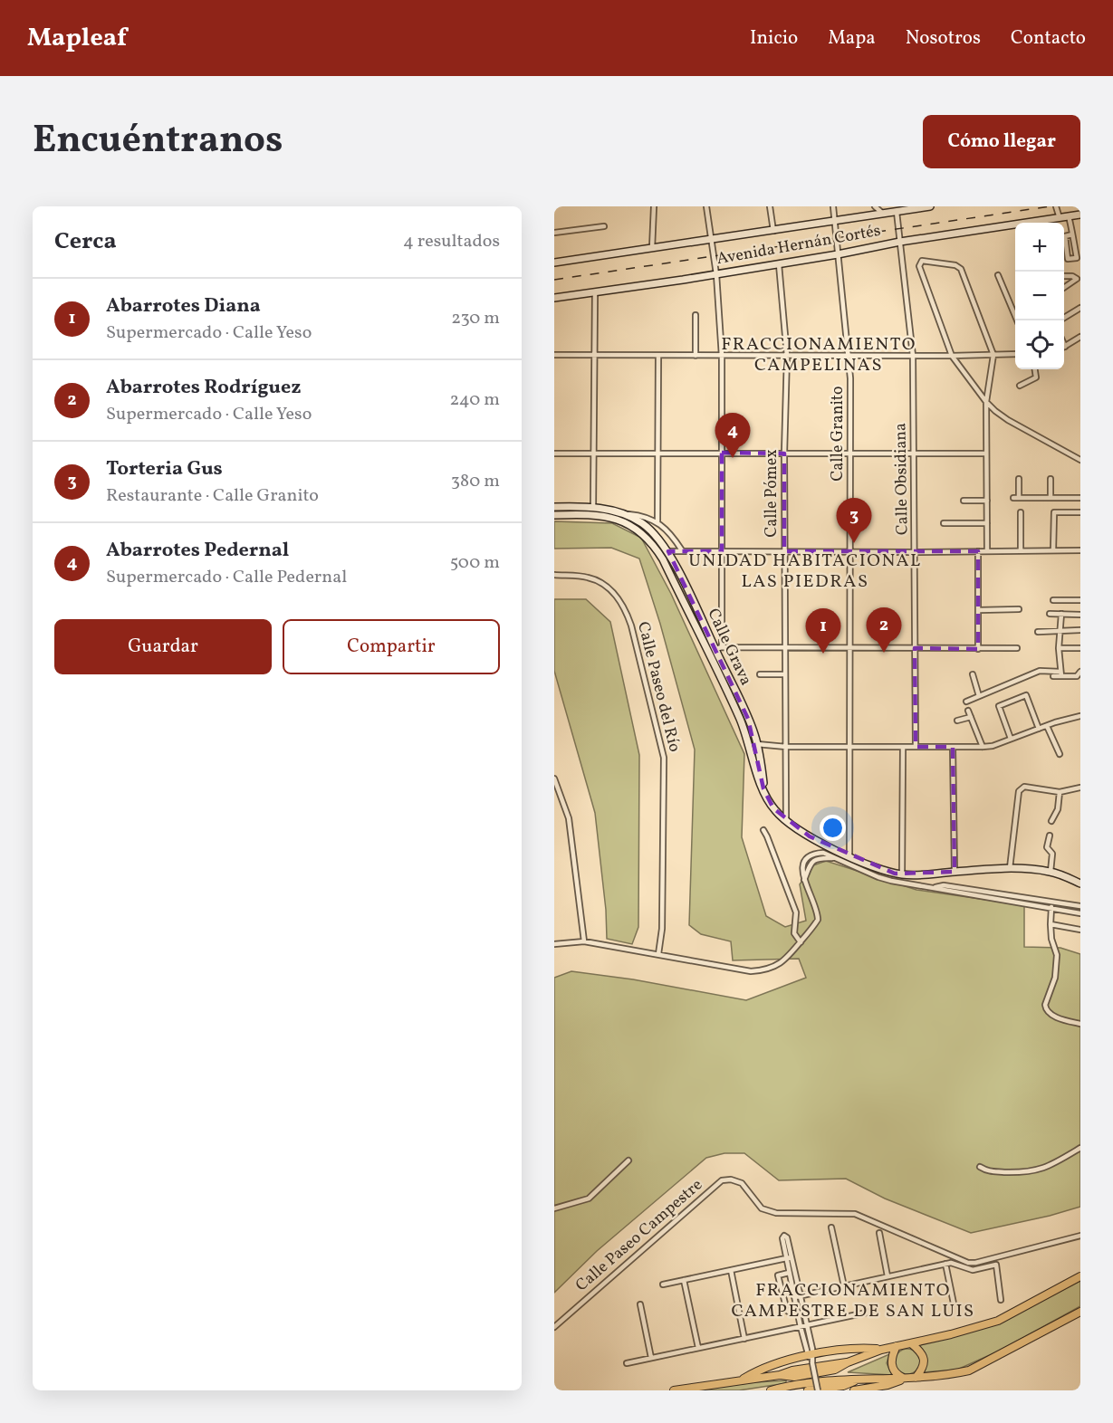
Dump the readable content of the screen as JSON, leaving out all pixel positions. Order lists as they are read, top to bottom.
{
  "streets": {
    "main road": ["Avenida Hernán Cortés", "Calle Grava"],
    "street": [
      "Calle Granito",
      "Calle Obsidiana",
      "Calle Pómex",
      "Calle Paseo del Río",
      "Calle Paseo Campestre"
    ]
  },
  "crossings": [
    ["Avenida Hernán Cortés", "Calle Granito"],
    ["Avenida Hernán Cortés", "Calle Obsidiana"],
    ["Avenida Hernán Cortés", "Calle Pómex"],
    ["Calle Granito", "Calle Grava"],
    ["Calle Pómex", "Calle Grava"]
  ],
  "districts": ["FRACCIONAMIENTO CAMPELINAS", "UNIDAD HABITACIONAL LAS PIEDRAS", "FRACCIONAMIENTO CAMPESTRE DE SAN LUIS"],
  "page": {
    "header": "Mapleaf",
    "nav": [
      "Inicio",
      "Mapa",
      "Nosotros",
      "Contacto"
    ],
    "title": "Encuéntranos",
    "buttons": [
      "Cómo llegar",
      ["Guardar", "Compartir"]
    ],
    "heading": ["Cerca", "4 resultados"],
    "map_buttons": ["+", "−"],
    "list": [
      {
        "mark": "1",
        "name": "Abarrotes Diana",
        "note": "Supermercado · Calle Yeso",
        "value": "230 m"
      },
      {
        "mark": "2",
        "name": "Abarrotes Rodríguez",
        "note": "Supermercado · Calle Yeso",
        "value": "240 m"
      },
      {
        "mark": "3",
        "name": "Torteria Gus",
        "note": "Restaurante · Calle Granito",
        "value": "380 m"
      },
      {
        "mark": "4",
        "name": "Abarrotes Pedernal",
        "note": "Supermercado · Calle Pedernal",
        "value": "500 m"
      }
    ],
    "pins": [
      "4",
      "3",
      "2",
      "1"
    ]
  }
}
